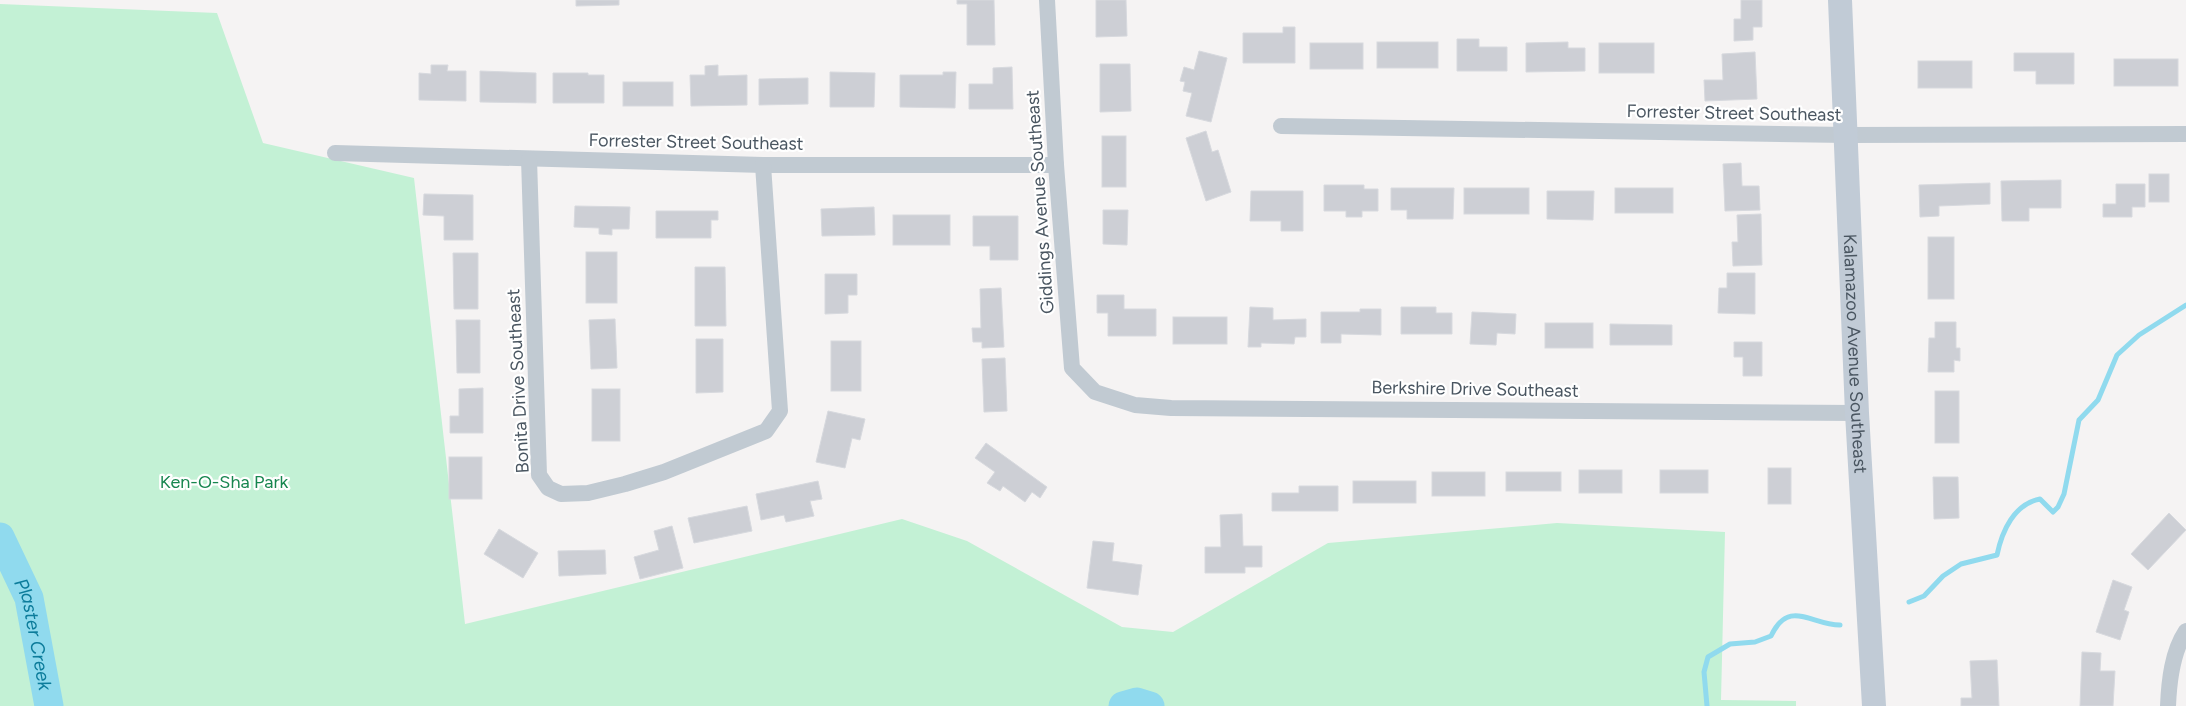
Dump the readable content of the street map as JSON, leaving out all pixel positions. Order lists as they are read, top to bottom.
{
  "streets": {
    "main road": ["Kalamazoo Avenue Southeast"],
    "street": [
      "Forrester Street Southeast",
      "Giddings Avenue Southeast",
      "Bonita Drive Southeast",
      "Berkshire Drive Southeast"
    ]
  },
  "crossings": [
    ["Forrester Street Southeast", "Giddings Avenue Southeast"],
    ["Forrester Street Southeast", "Kalamazoo Avenue Southeast"],
    ["Forrester Street Southeast", "Bonita Drive Southeast"],
    ["Giddings Avenue Southeast", "Berkshire Drive Southeast"],
    ["Kalamazoo Avenue Southeast", "Berkshire Drive Southeast"]
  ],
  "water": ["Plaster Creek"],
  "parks": ["Ken-O-Sha Park"]
}
